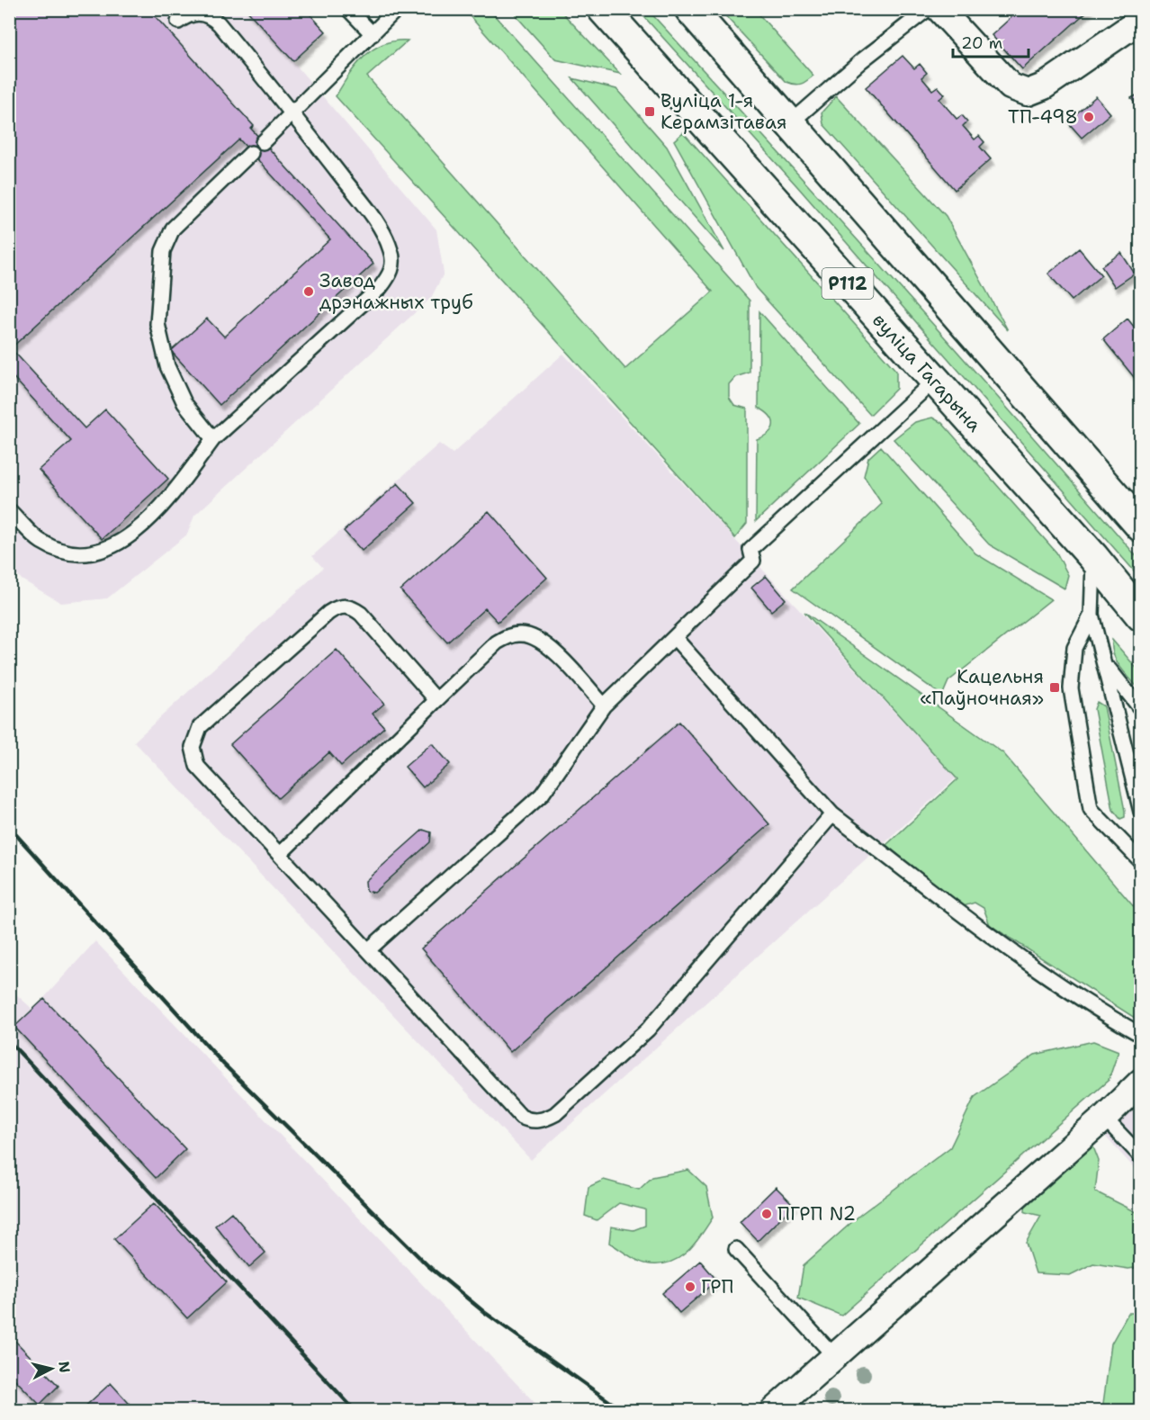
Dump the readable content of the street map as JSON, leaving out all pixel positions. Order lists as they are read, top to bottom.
{
  "streets": {
    "main road": ["Р112", "вуліца Гагарына"]
  },
  "places": {
    "transit": ["Вуліца 1-я Керамзітавая", "Кацельня «Паўночная»"],
    "other": [
      "ТП-498",
      "Завод дрэнажных труб",
      "ПГРП N2",
      "ГРП"
    ]
  },
  "scale_bar": "20 m",
  "north": "right"
}
